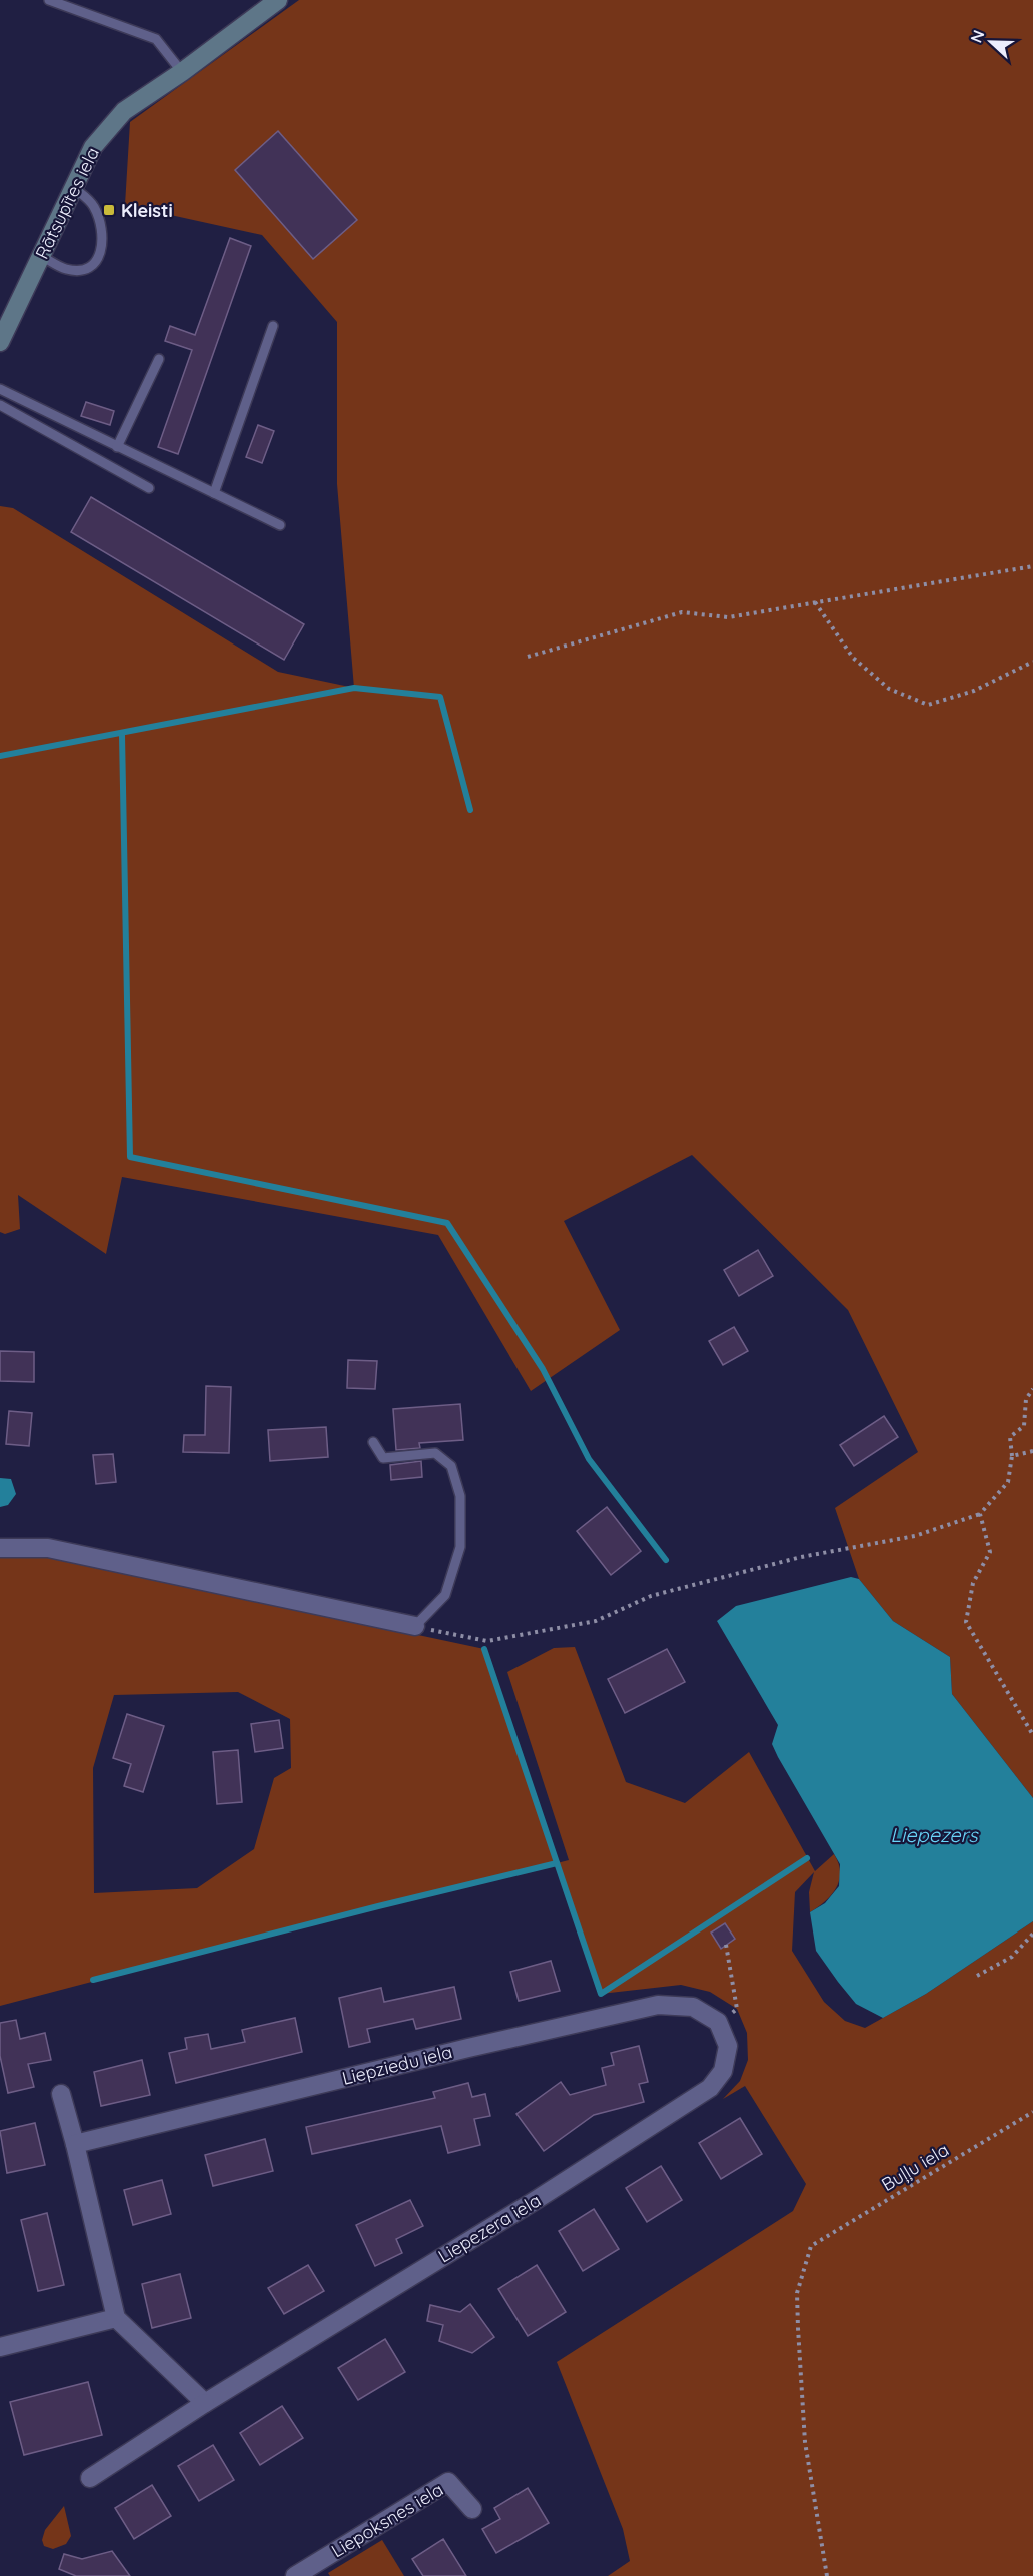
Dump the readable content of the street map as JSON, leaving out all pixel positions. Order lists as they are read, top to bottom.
{
  "streets": {
    "street": [
      "Rātsupītes iela",
      "Liepziedu iela",
      "Liepezera iela",
      "Liepoksnes iela"
    ],
    "path": ["Buļļu iela"]
  },
  "crossings": [
    ["Liepziedu iela", "Liepezera iela"]
  ],
  "water": ["Liepezers"],
  "places": {
    "transit": ["Kleisti"]
  },
  "north": "left"
}
